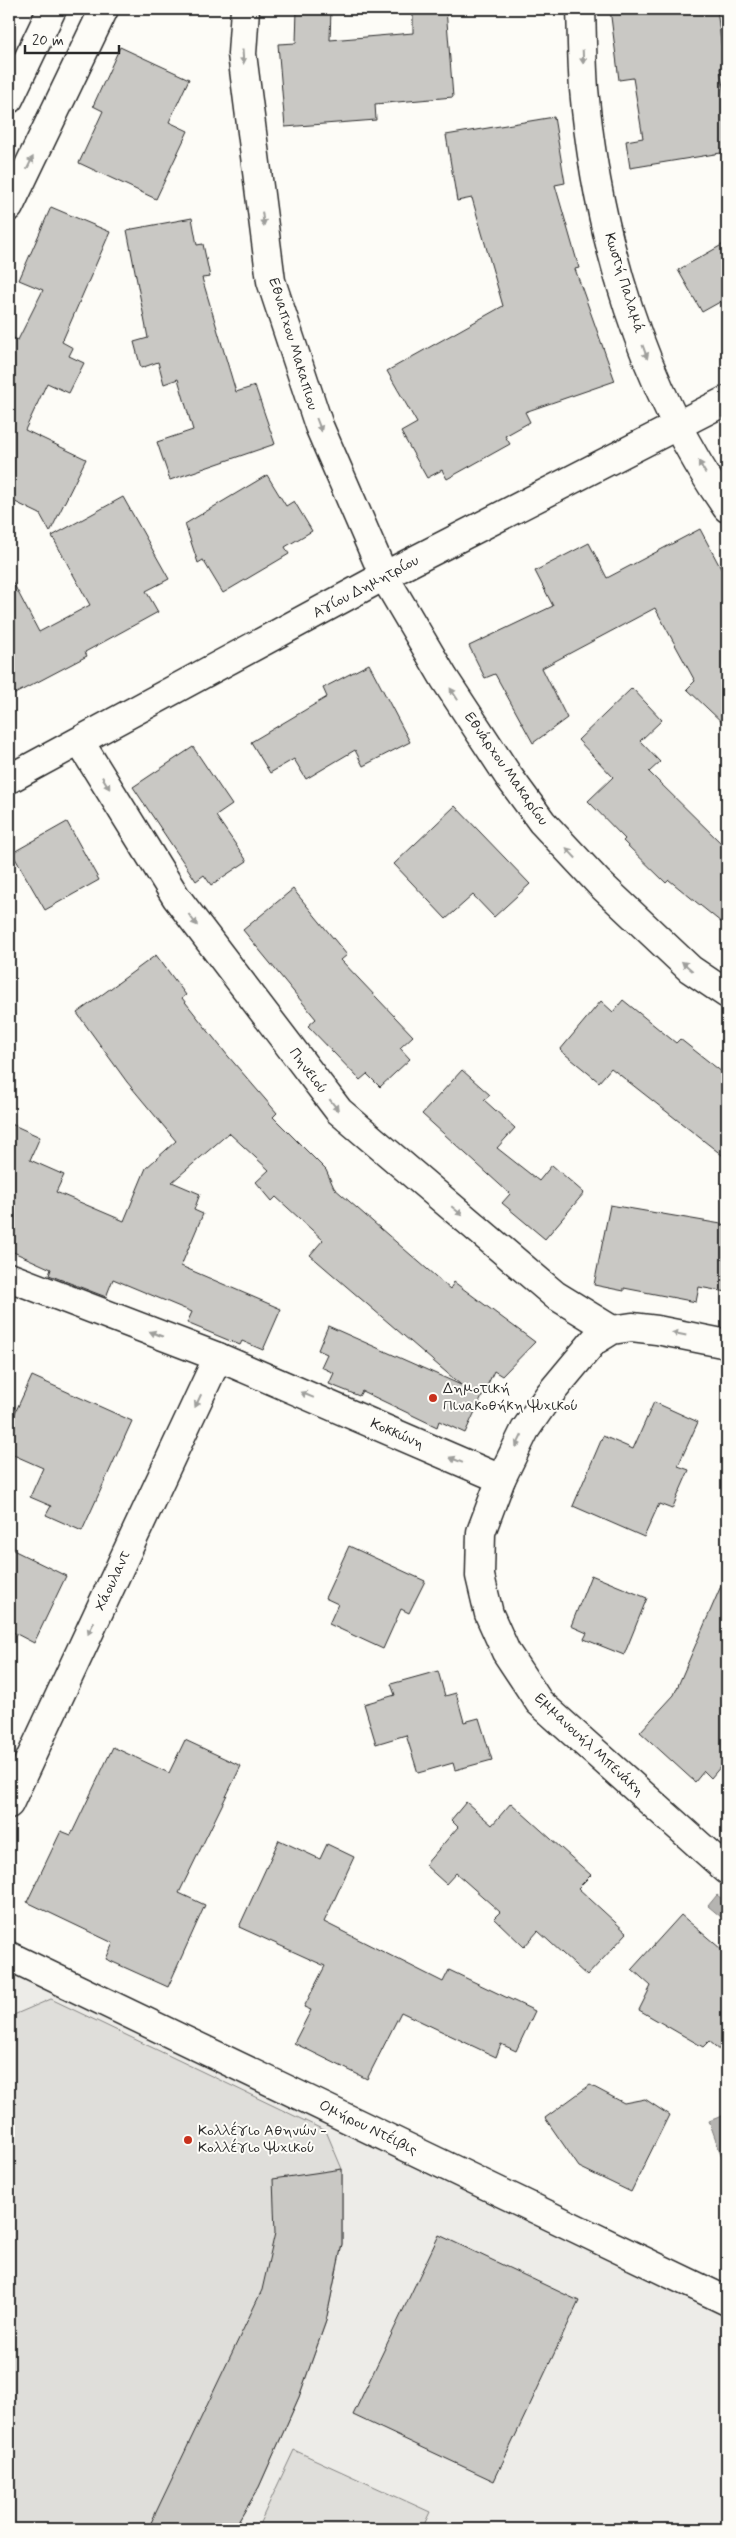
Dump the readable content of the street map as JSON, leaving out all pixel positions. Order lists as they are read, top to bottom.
{
  "streets": {
    "street": [
      "Κωστή Παλαμά",
      "Εθναπχου Μακαπιου",
      "Αγίου Δημητρίου",
      "Εθνάρχου Μακαρίου",
      "Πηνειού",
      "Κοκκώνη",
      "Χάουλαντ",
      "Εμμανουήλ Μπενάκη",
      "Ομήρου Ντέιβις"
    ]
  },
  "crossings": [
    ["Κωστή Παλαμά", "Αγίου Δημητρίου"],
    ["Εθναπχου Μακαπιου", "Αγίου Δημητρίου"],
    ["Εθναπχου Μακαπιου", "Εθνάρχου Μακαρίου"],
    ["Αγίου Δημητρίου", "Εθνάρχου Μακαρίου"],
    ["Αγίου Δημητρίου", "Πηνειού"],
    ["Κοκκώνη", "Χάουλαντ"],
    ["Κοκκώνη", "Εμμανουήλ Μπενάκη"]
  ],
  "one_way": [
    "Εθναπχου Μακαπιου",
    "Εθνάρχου Μακαρίου",
    "Πηνειού",
    "Κοκκώνη",
    "Χάουλαντ"
  ],
  "places": ["Δημοτική Πινακοθήκη Ψυχικού", "Κολλέγιο Αθηνών - Κολλέγιο Ψυχικού"],
  "scale_bar": "20 m"
}
